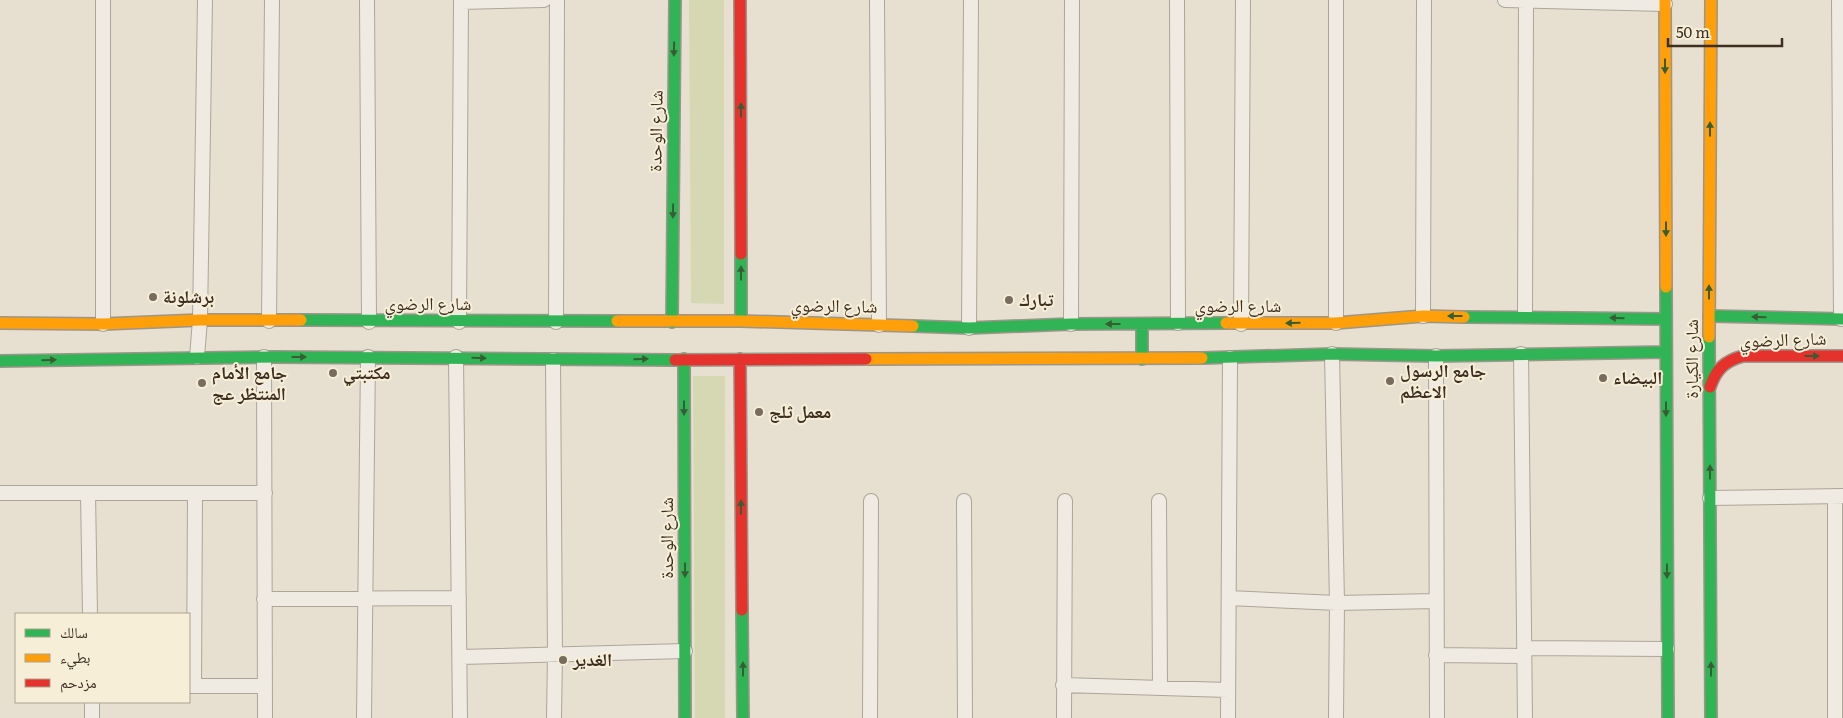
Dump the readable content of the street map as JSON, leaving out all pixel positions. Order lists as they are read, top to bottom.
{
  "streets": {
    "street": ["شارع الوحدة", "شارع الرضوي", "شارع الكيارة"]
  },
  "crossings": [
    ["شارع الوحدة", "شارع الرضوي"],
    ["شارع الرضوي", "شارع الكيارة"]
  ],
  "places": [
    "برشلونة",
    "تبارك",
    "مكتبتي",
    "البيضاء",
    "جامع الرسول الاعظم",
    "جامع الأمام المنتظر عج",
    "معمل ثلج",
    "الغدير"
  ],
  "legend": ["سالك", "بطيء", "مزدحم"],
  "scale_bar": "50 m"
}
